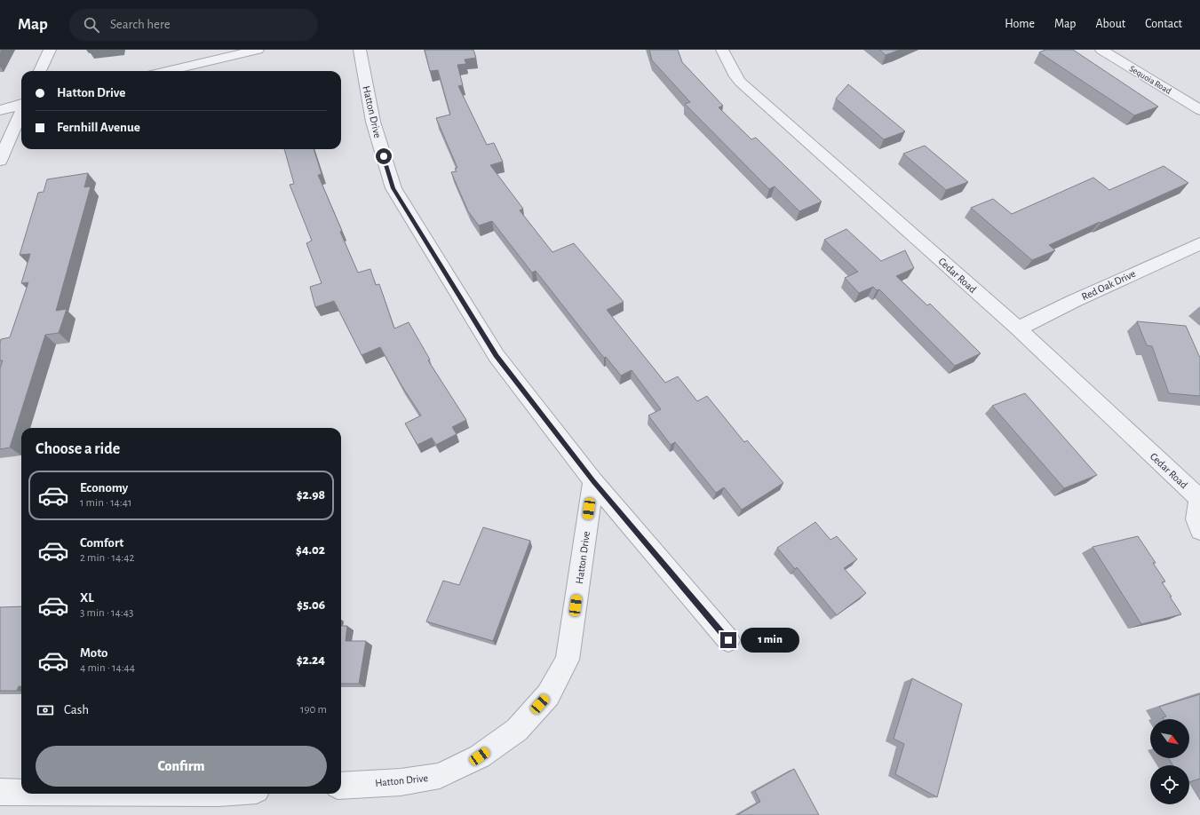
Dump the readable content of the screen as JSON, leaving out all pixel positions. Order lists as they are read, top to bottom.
{
  "streets": {
    "street": [
      "Sequoia Road",
      "Hatton Drive",
      "Cedar Road",
      "Red Oak Drive"
    ]
  },
  "crossings": [
    ["Cedar Road", "Red Oak Drive"]
  ],
  "north": "bottom right",
  "page": {
    "header": "Map",
    "search": "Search here",
    "nav": [
      "Home",
      "Map",
      "About",
      "Contact"
    ],
    "banner": ["Hatton Drive", "Fernhill Avenue"],
    "heading": "Choose a ride",
    "list": [
      {
        "name": "Economy",
        "note": "1 min · 14:41",
        "value": "$2.98"
      },
      {
        "name": "Comfort",
        "note": "2 min · 14:42",
        "value": "$4.02"
      },
      {
        "name": "XL",
        "note": "3 min · 14:43",
        "value": "$5.06"
      },
      {
        "name": "Moto",
        "note": "4 min · 14:44",
        "value": "$2.24"
      }
    ],
    "bubble": "1 min",
    "pay": ["Cash", "190 m"],
    "buttons": "Confirm"
  }
}
